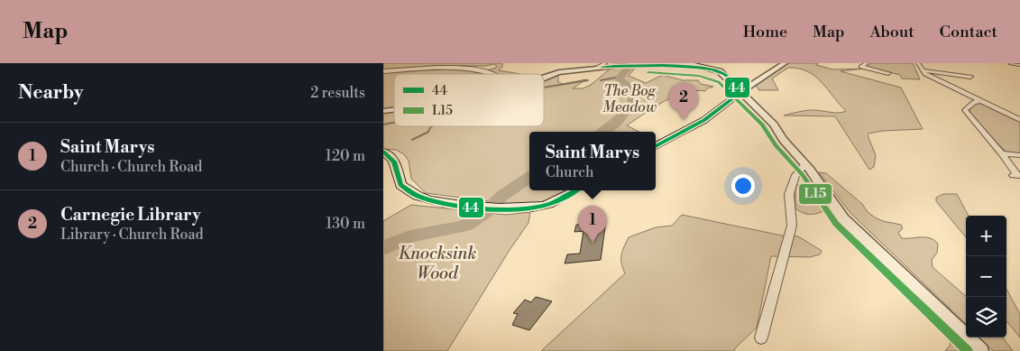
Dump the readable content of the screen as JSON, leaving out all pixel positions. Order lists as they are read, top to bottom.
{
  "parks": ["The Bog Meadow", "Knocksink Wood"],
  "lines": ["transit line 44", "transit line L15"],
  "legend": ["44", "L15"],
  "page": {
    "header": "Map",
    "nav": [
      "Home",
      "Map",
      "About",
      "Contact"
    ],
    "heading": ["Nearby", "2 results"],
    "pins": ["2", "1"],
    "list": [
      {
        "mark": "1",
        "name": "Saint Marys",
        "note": "Church · Church Road",
        "value": "120 m"
      },
      {
        "mark": "2",
        "name": "Carnegie Library",
        "note": "Library · Church Road",
        "value": "130 m"
      }
    ],
    "popup": ["Saint Marys", "Church"],
    "map_buttons": ["+", "−"]
  }
}
